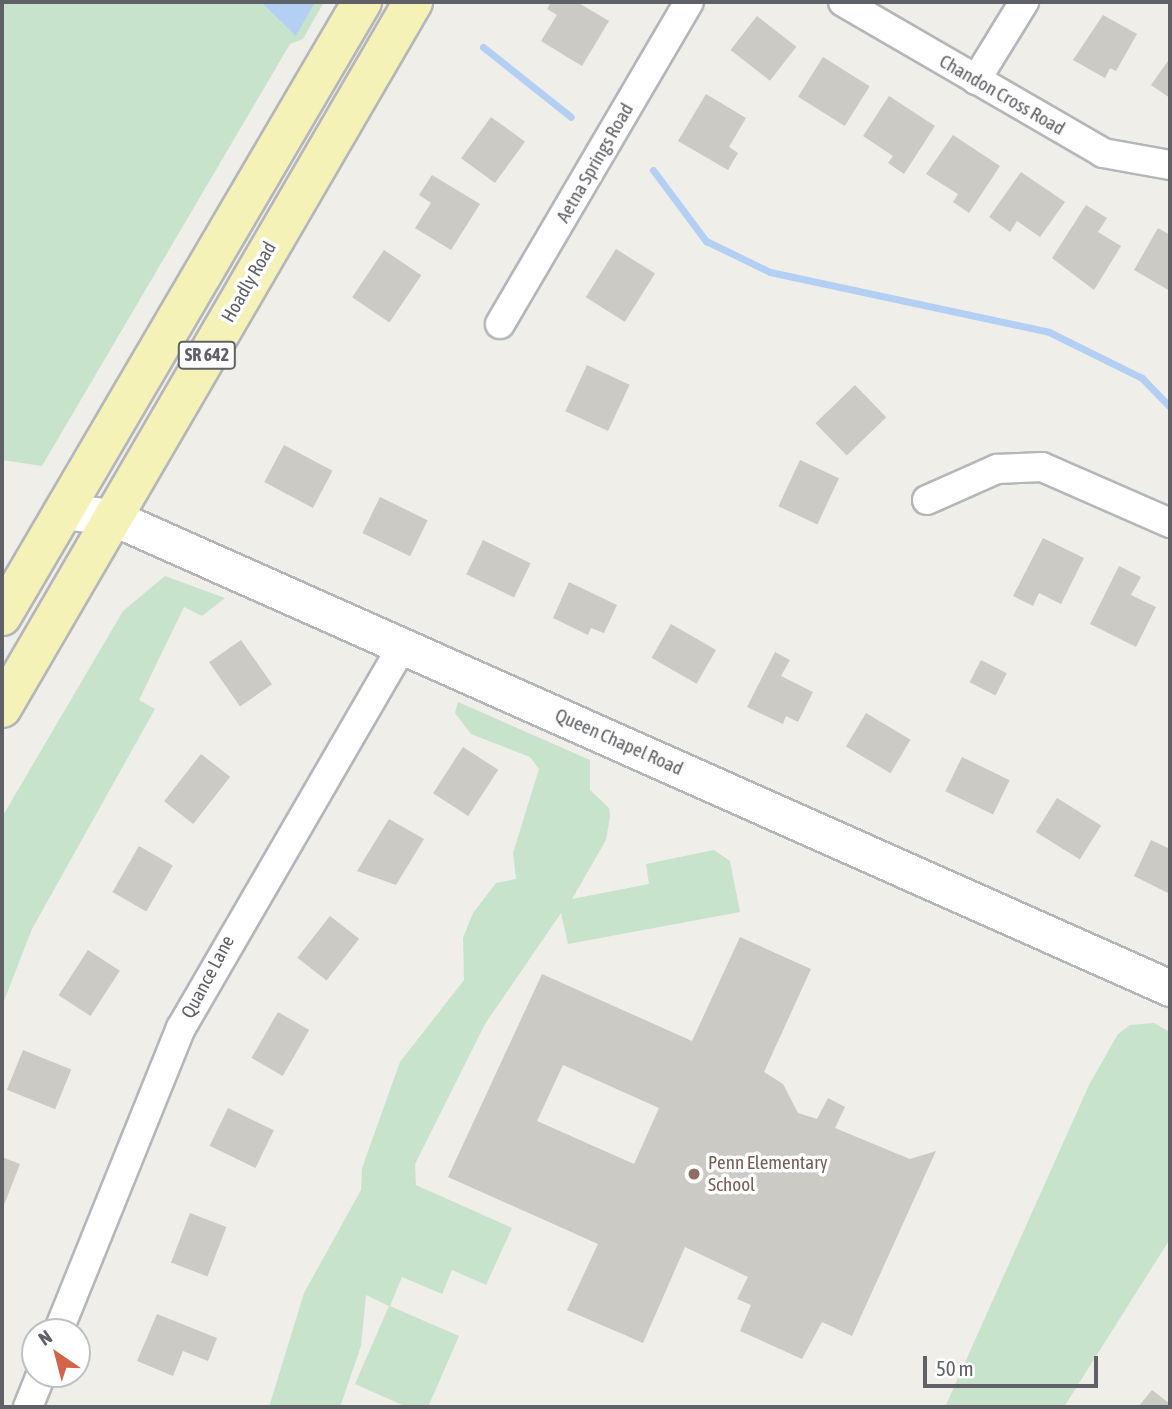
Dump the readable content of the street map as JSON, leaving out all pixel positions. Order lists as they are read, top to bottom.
{
  "streets": {
    "main road": ["Hoadly Road", "SR 642"],
    "street": [
      "Chandon Cross Road",
      "Aetna Springs Road",
      "Queen Chapel Road",
      "Quance Lane"
    ]
  },
  "crossings": [
    ["Hoadly Road", "Queen Chapel Road"],
    ["SR 642", "Queen Chapel Road"],
    ["Queen Chapel Road", "Quance Lane"]
  ],
  "places": ["Penn Elementary School"],
  "scale_bar": "50 m",
  "north": "top left"
}
